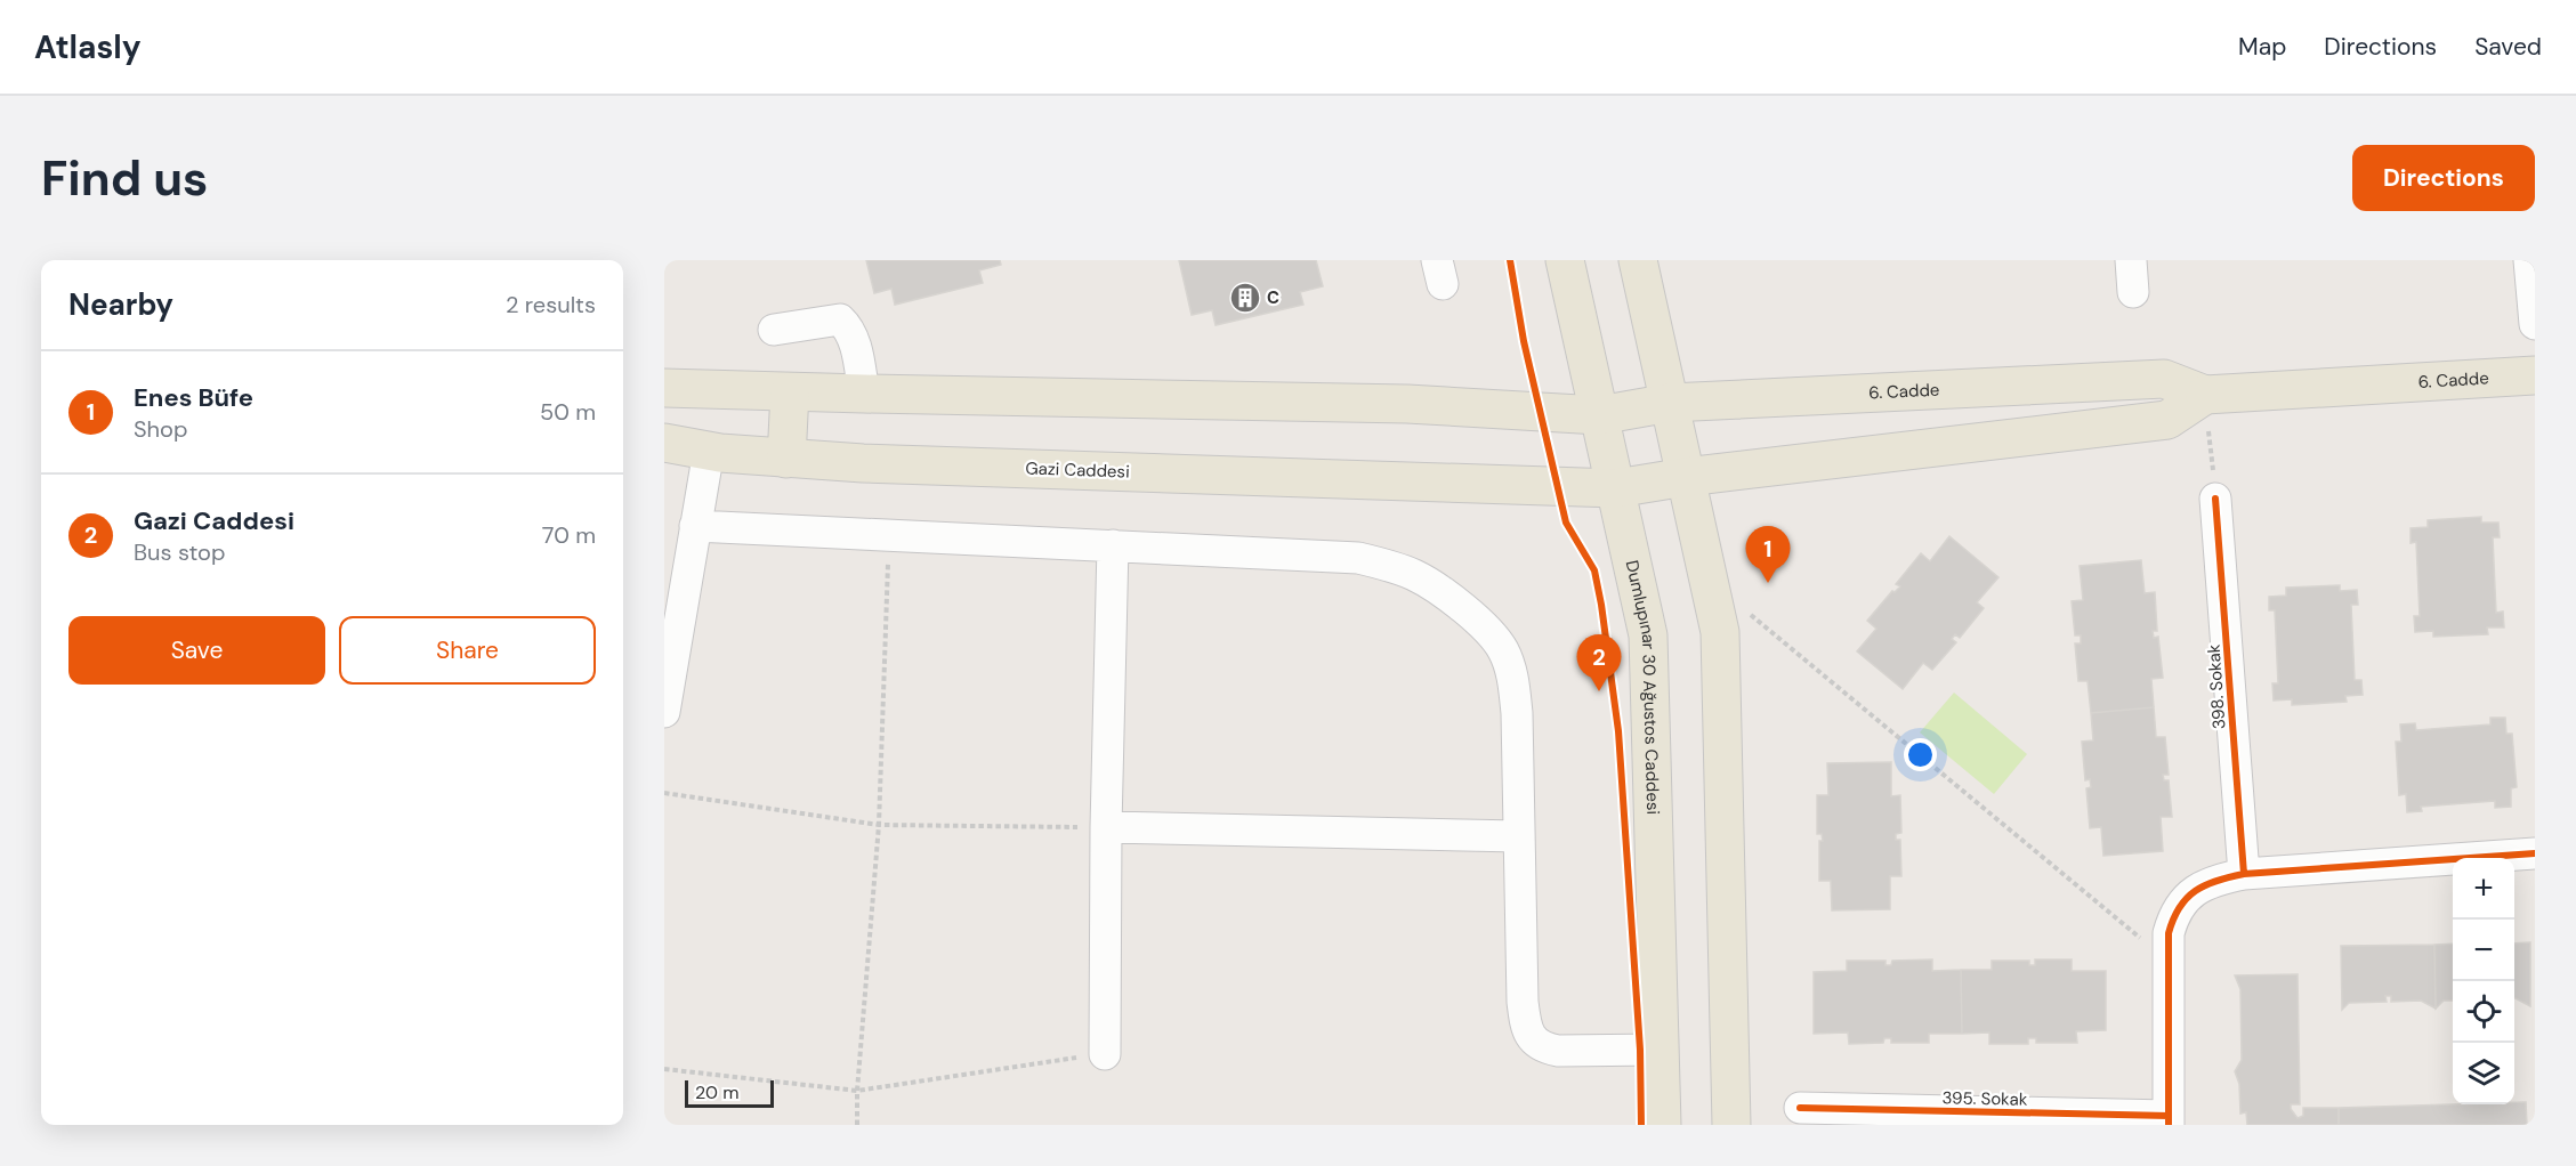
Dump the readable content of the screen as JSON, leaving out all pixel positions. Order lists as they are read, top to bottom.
{
  "streets": {
    "main road": ["6. Cadde", "Gazi Caddesi", "Dumlupınar 30 Ağustos Caddesi"],
    "street": ["398. Sokak", "395. Sokak"]
  },
  "crossings": [
    ["6. Cadde", "Dumlupınar 30 Ağustos Caddesi"],
    ["Gazi Caddesi", "Dumlupınar 30 Ağustos Caddesi"]
  ],
  "places": {
    "building": ["C"]
  },
  "scale_bar": "20 m",
  "page": {
    "header": "Atlasly",
    "nav": ["Map", "Directions", "Saved"],
    "buttons": [
      "Directions",
      ["Save", "Share"]
    ],
    "title": "Find us",
    "heading": ["Nearby", "2 results"],
    "list": [
      {
        "mark": "1",
        "name": "Enes Büfe",
        "note": "Shop",
        "value": "50 m"
      },
      {
        "mark": "2",
        "name": "Gazi Caddesi",
        "note": "Bus stop",
        "value": "70 m"
      }
    ],
    "pins": ["1", "2"],
    "map_buttons": ["+", "−"],
    "scale": "20 m"
  }
}
